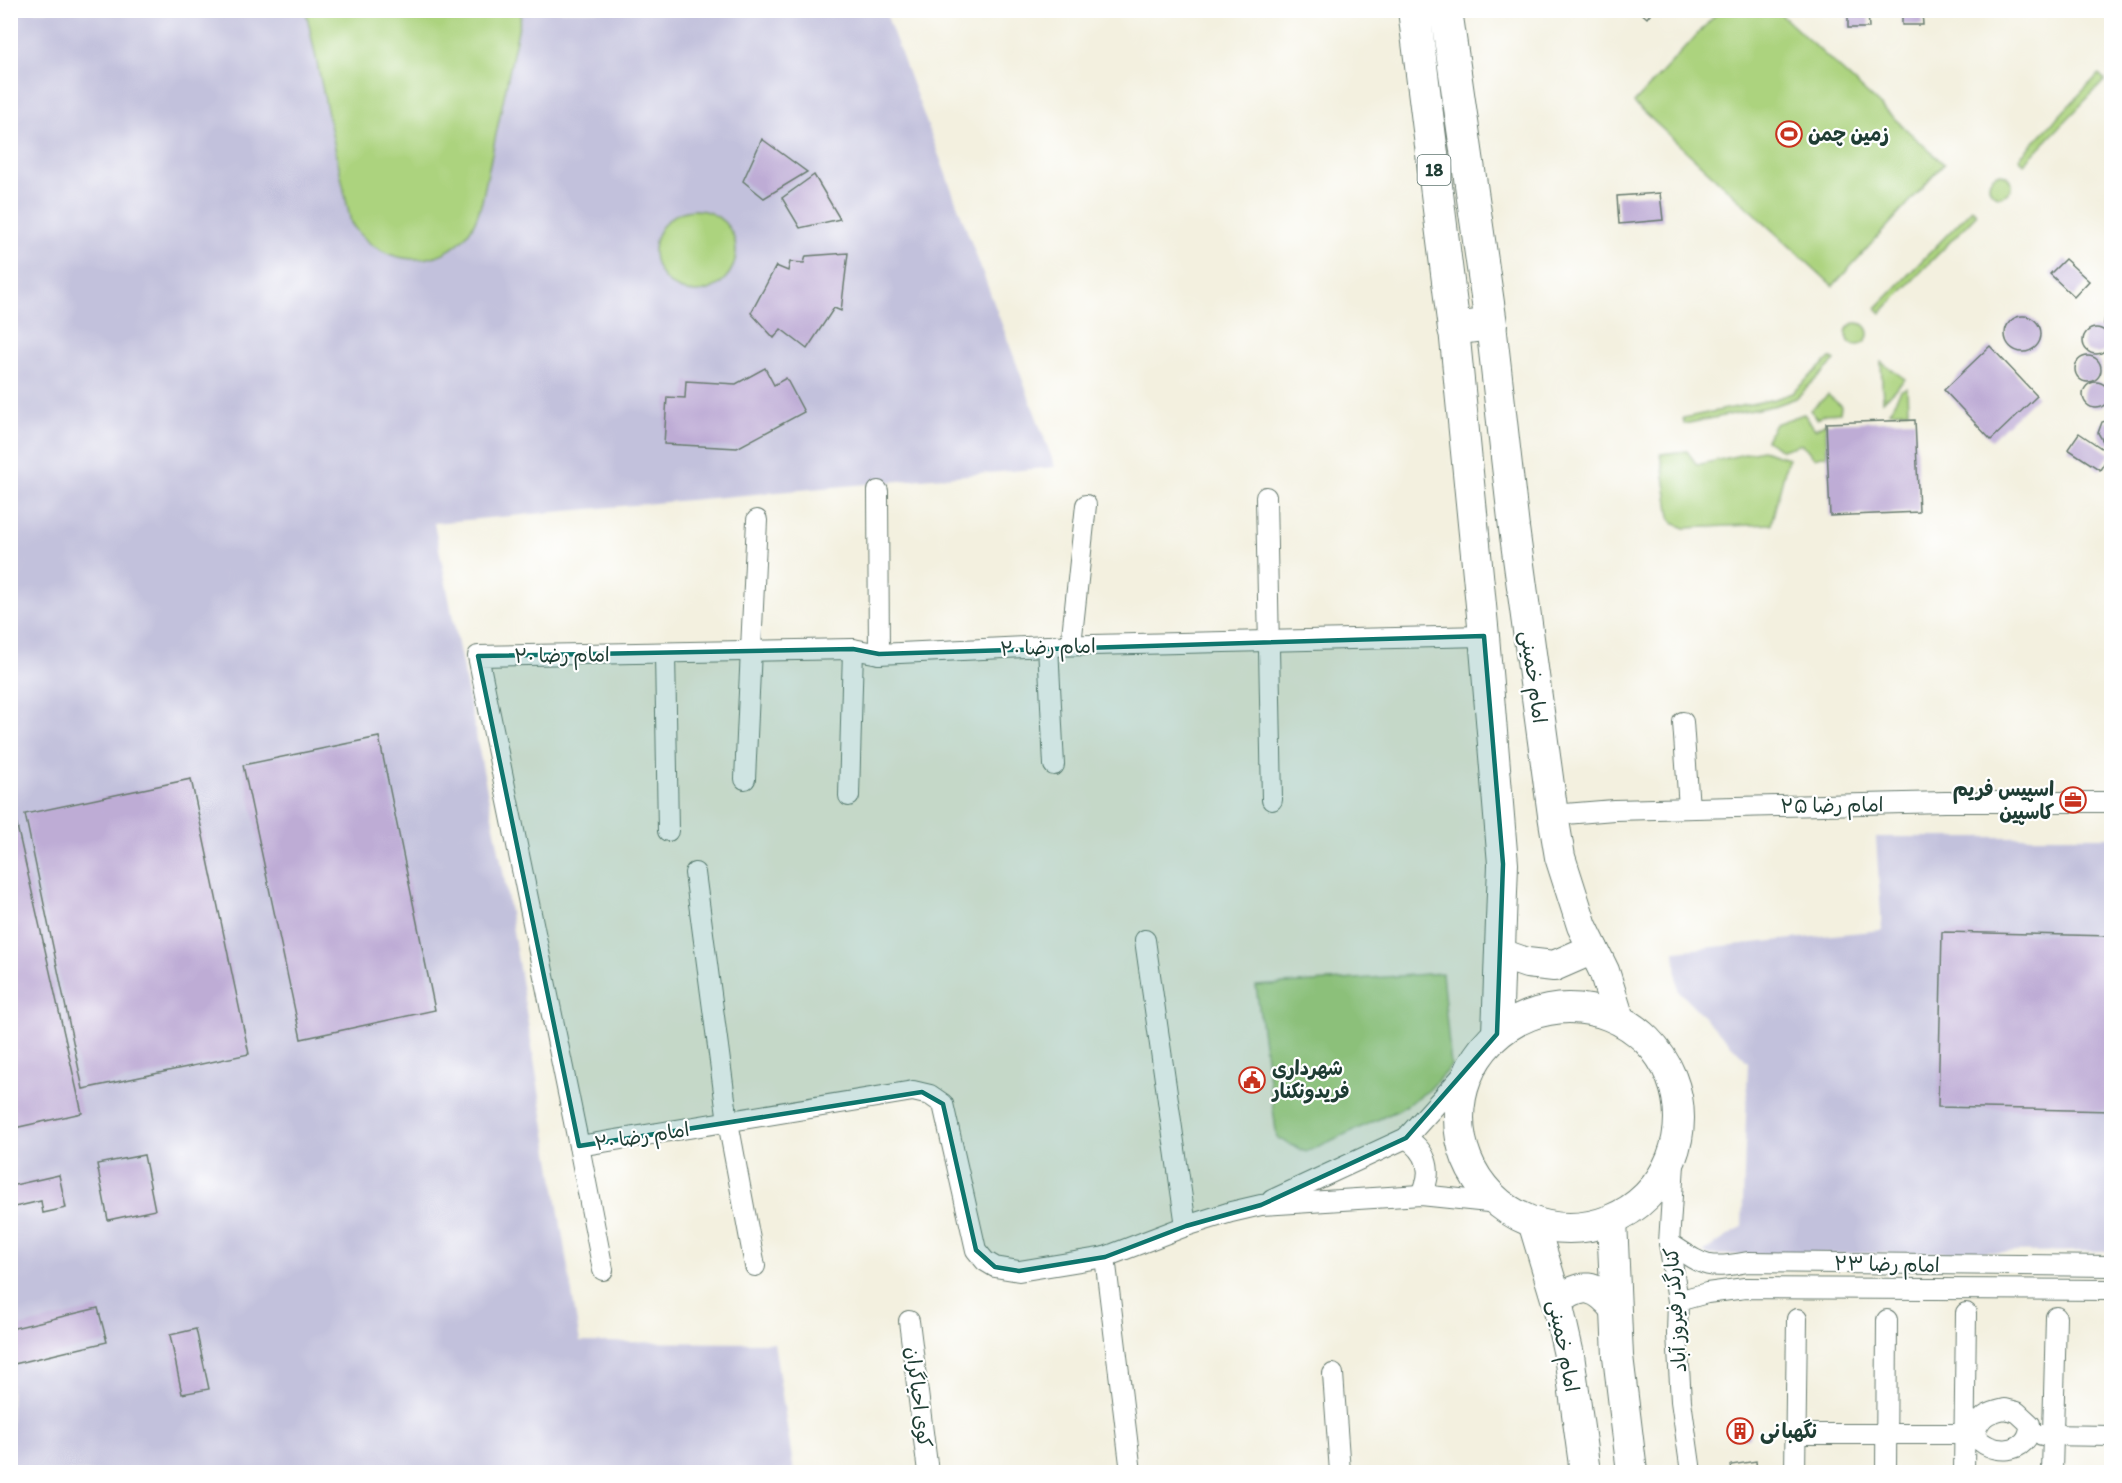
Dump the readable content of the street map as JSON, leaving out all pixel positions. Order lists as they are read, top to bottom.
{
  "streets": {
    "highway": ["18"],
    "main road": ["امام خمینی"],
    "street": [
      "امام رضا ۲۰",
      "امام رضا ۲۵",
      "امام رضا ۲۳",
      "کنارگذر فیروز آباد",
      "کوی احیاگران"
    ]
  },
  "crossings": [
    ["18", "امام خمینی"],
    ["امام خمینی", "امام رضا ۲۵"],
    ["امام رضا ۲۳", "کنارگذر فیروز آباد"]
  ],
  "places": {
    "sports": ["زمین چمن"],
    "office": ["اسپیس فریم کاسپین"],
    "public building": ["شهرداری فریدونکنار"],
    "building": ["نگهبانی"]
  }
}
